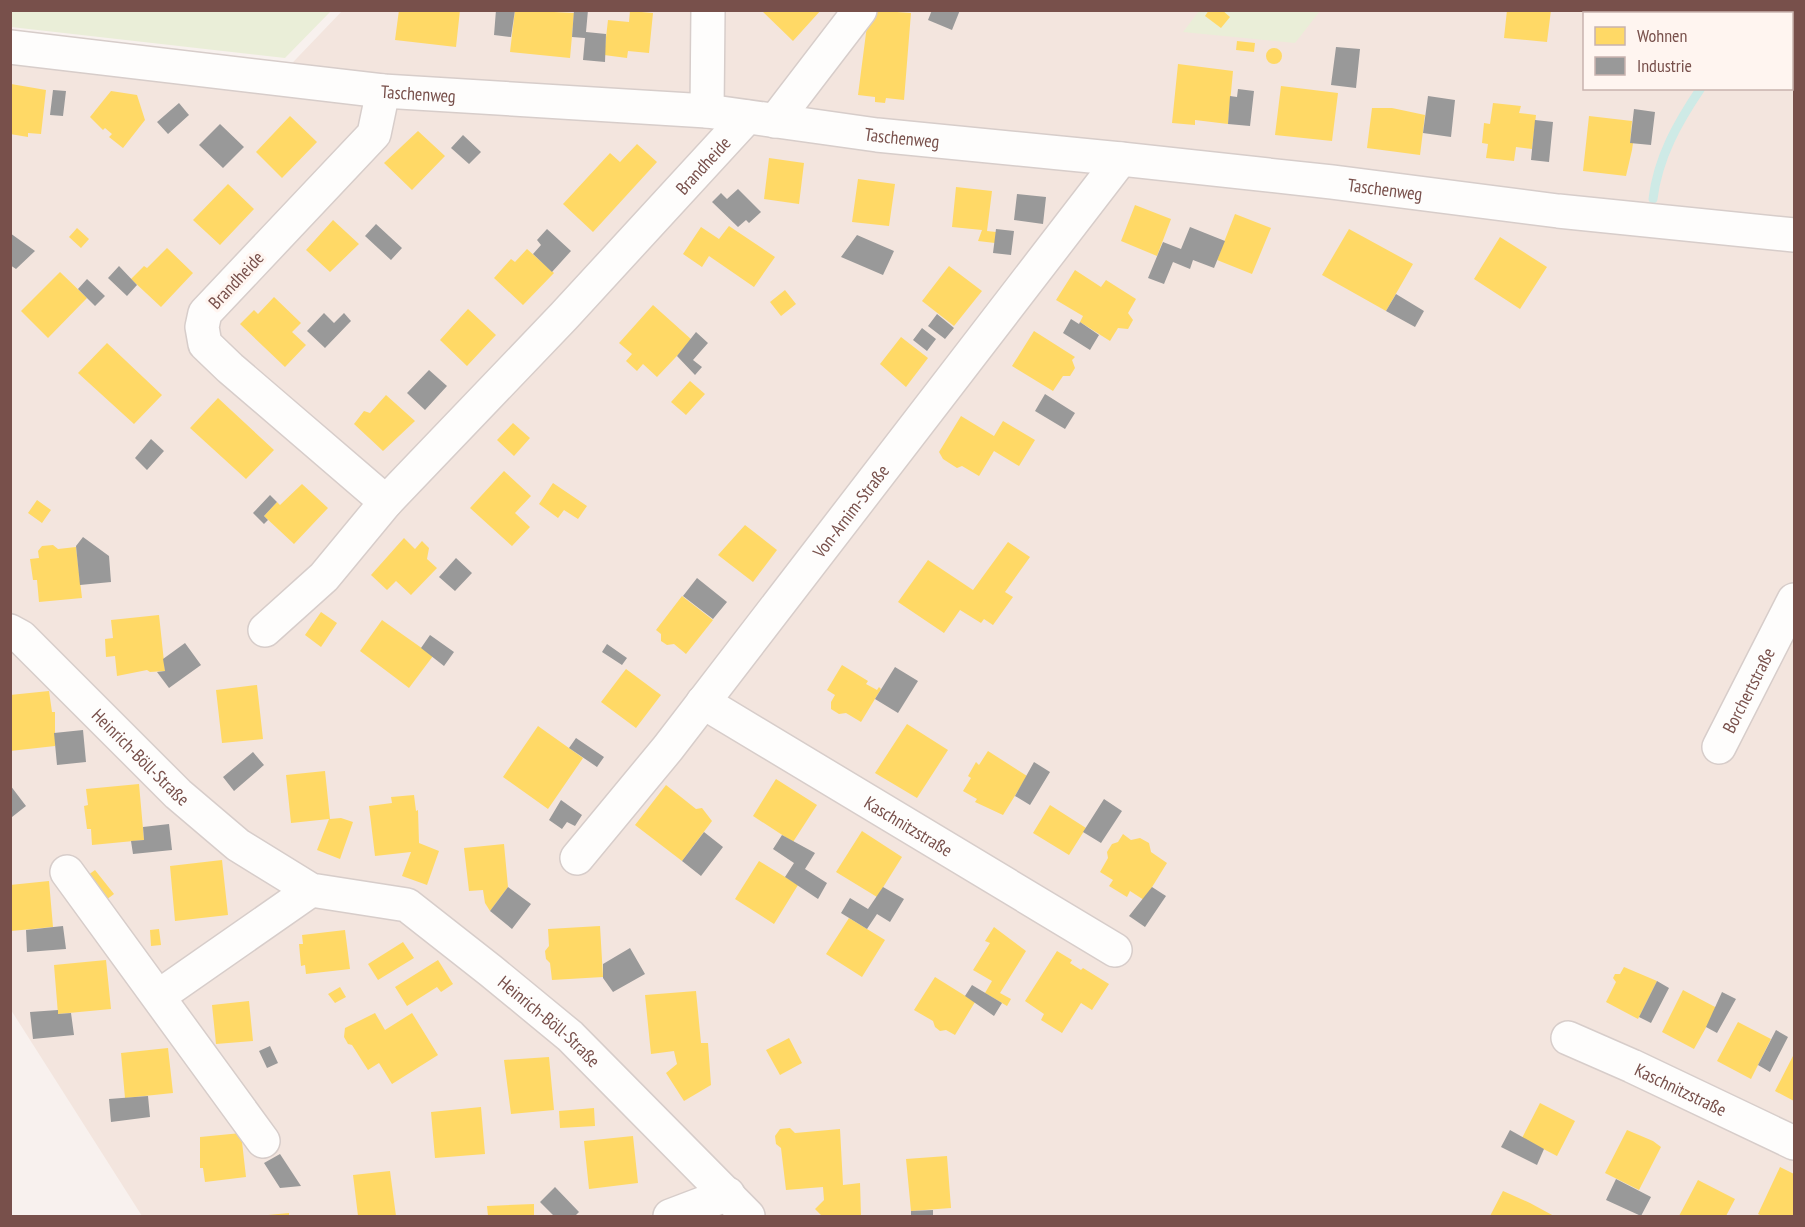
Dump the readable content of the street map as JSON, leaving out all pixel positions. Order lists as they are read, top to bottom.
{
  "streets": {
    "street": [
      "Taschenweg",
      "Brandheide",
      "Von-Arnim-Straße",
      "Borchertstraße",
      "Heinrich-Böll-Straße",
      "Kaschnitzstraße"
    ]
  },
  "crossings": [
    ["Taschenweg", "Brandheide"],
    ["Taschenweg", "Von-Arnim-Straße"],
    ["Von-Arnim-Straße", "Kaschnitzstraße"]
  ],
  "legend": ["Wohnen", "Industrie"]
}
